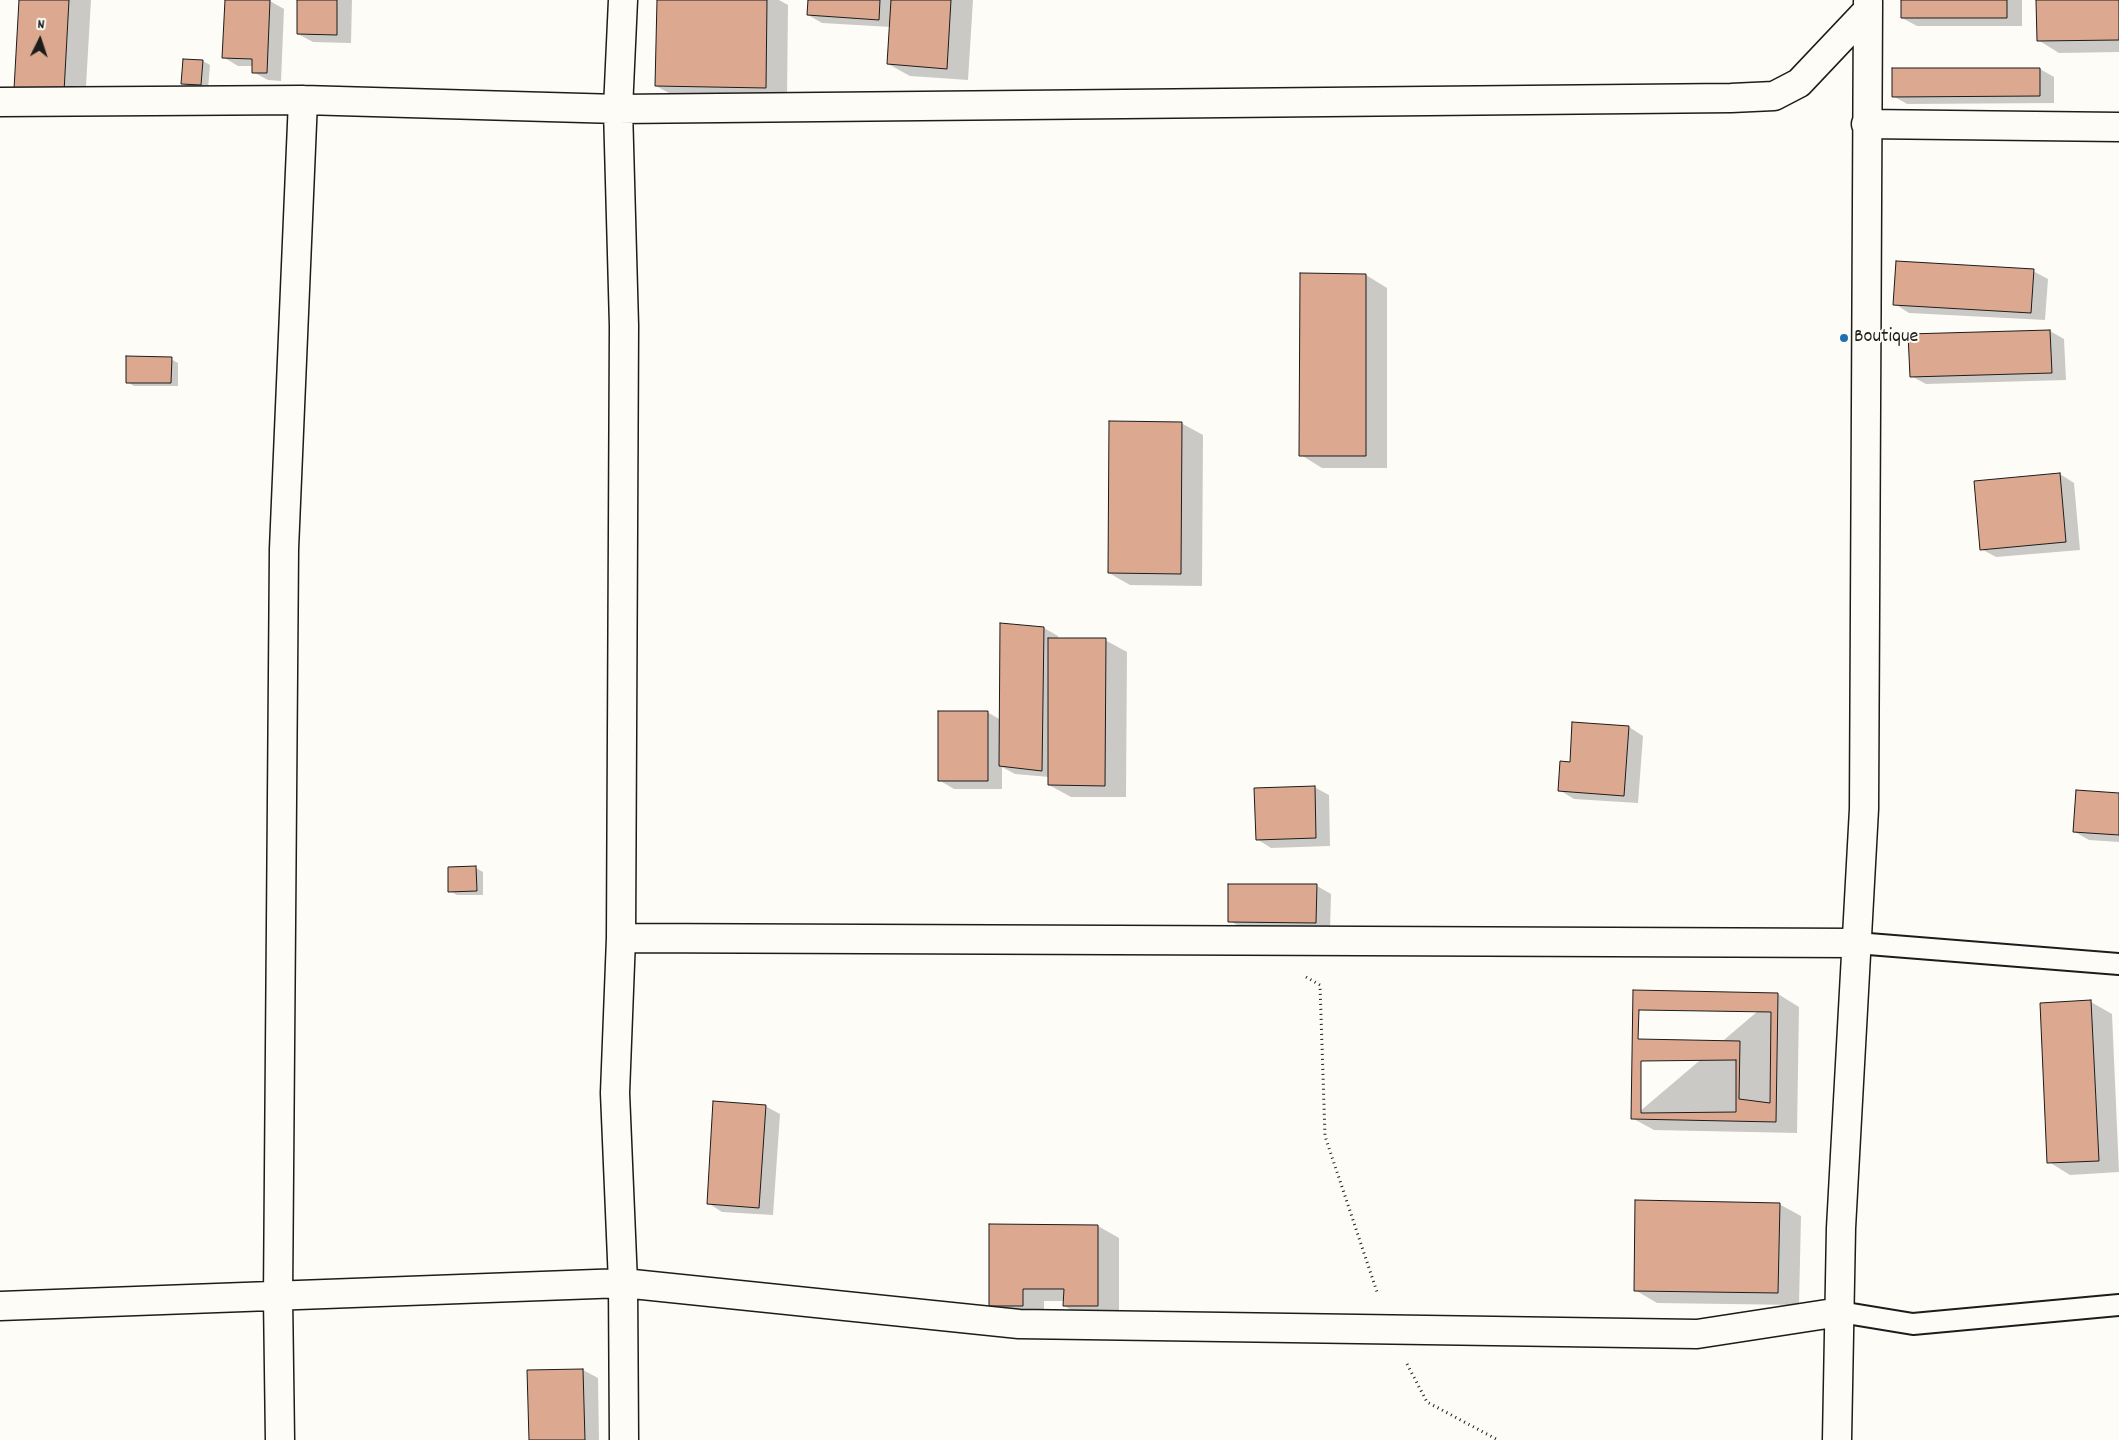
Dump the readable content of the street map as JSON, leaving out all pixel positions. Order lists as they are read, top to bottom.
{
  "places": ["Boutique"],
  "north": "top"
}
